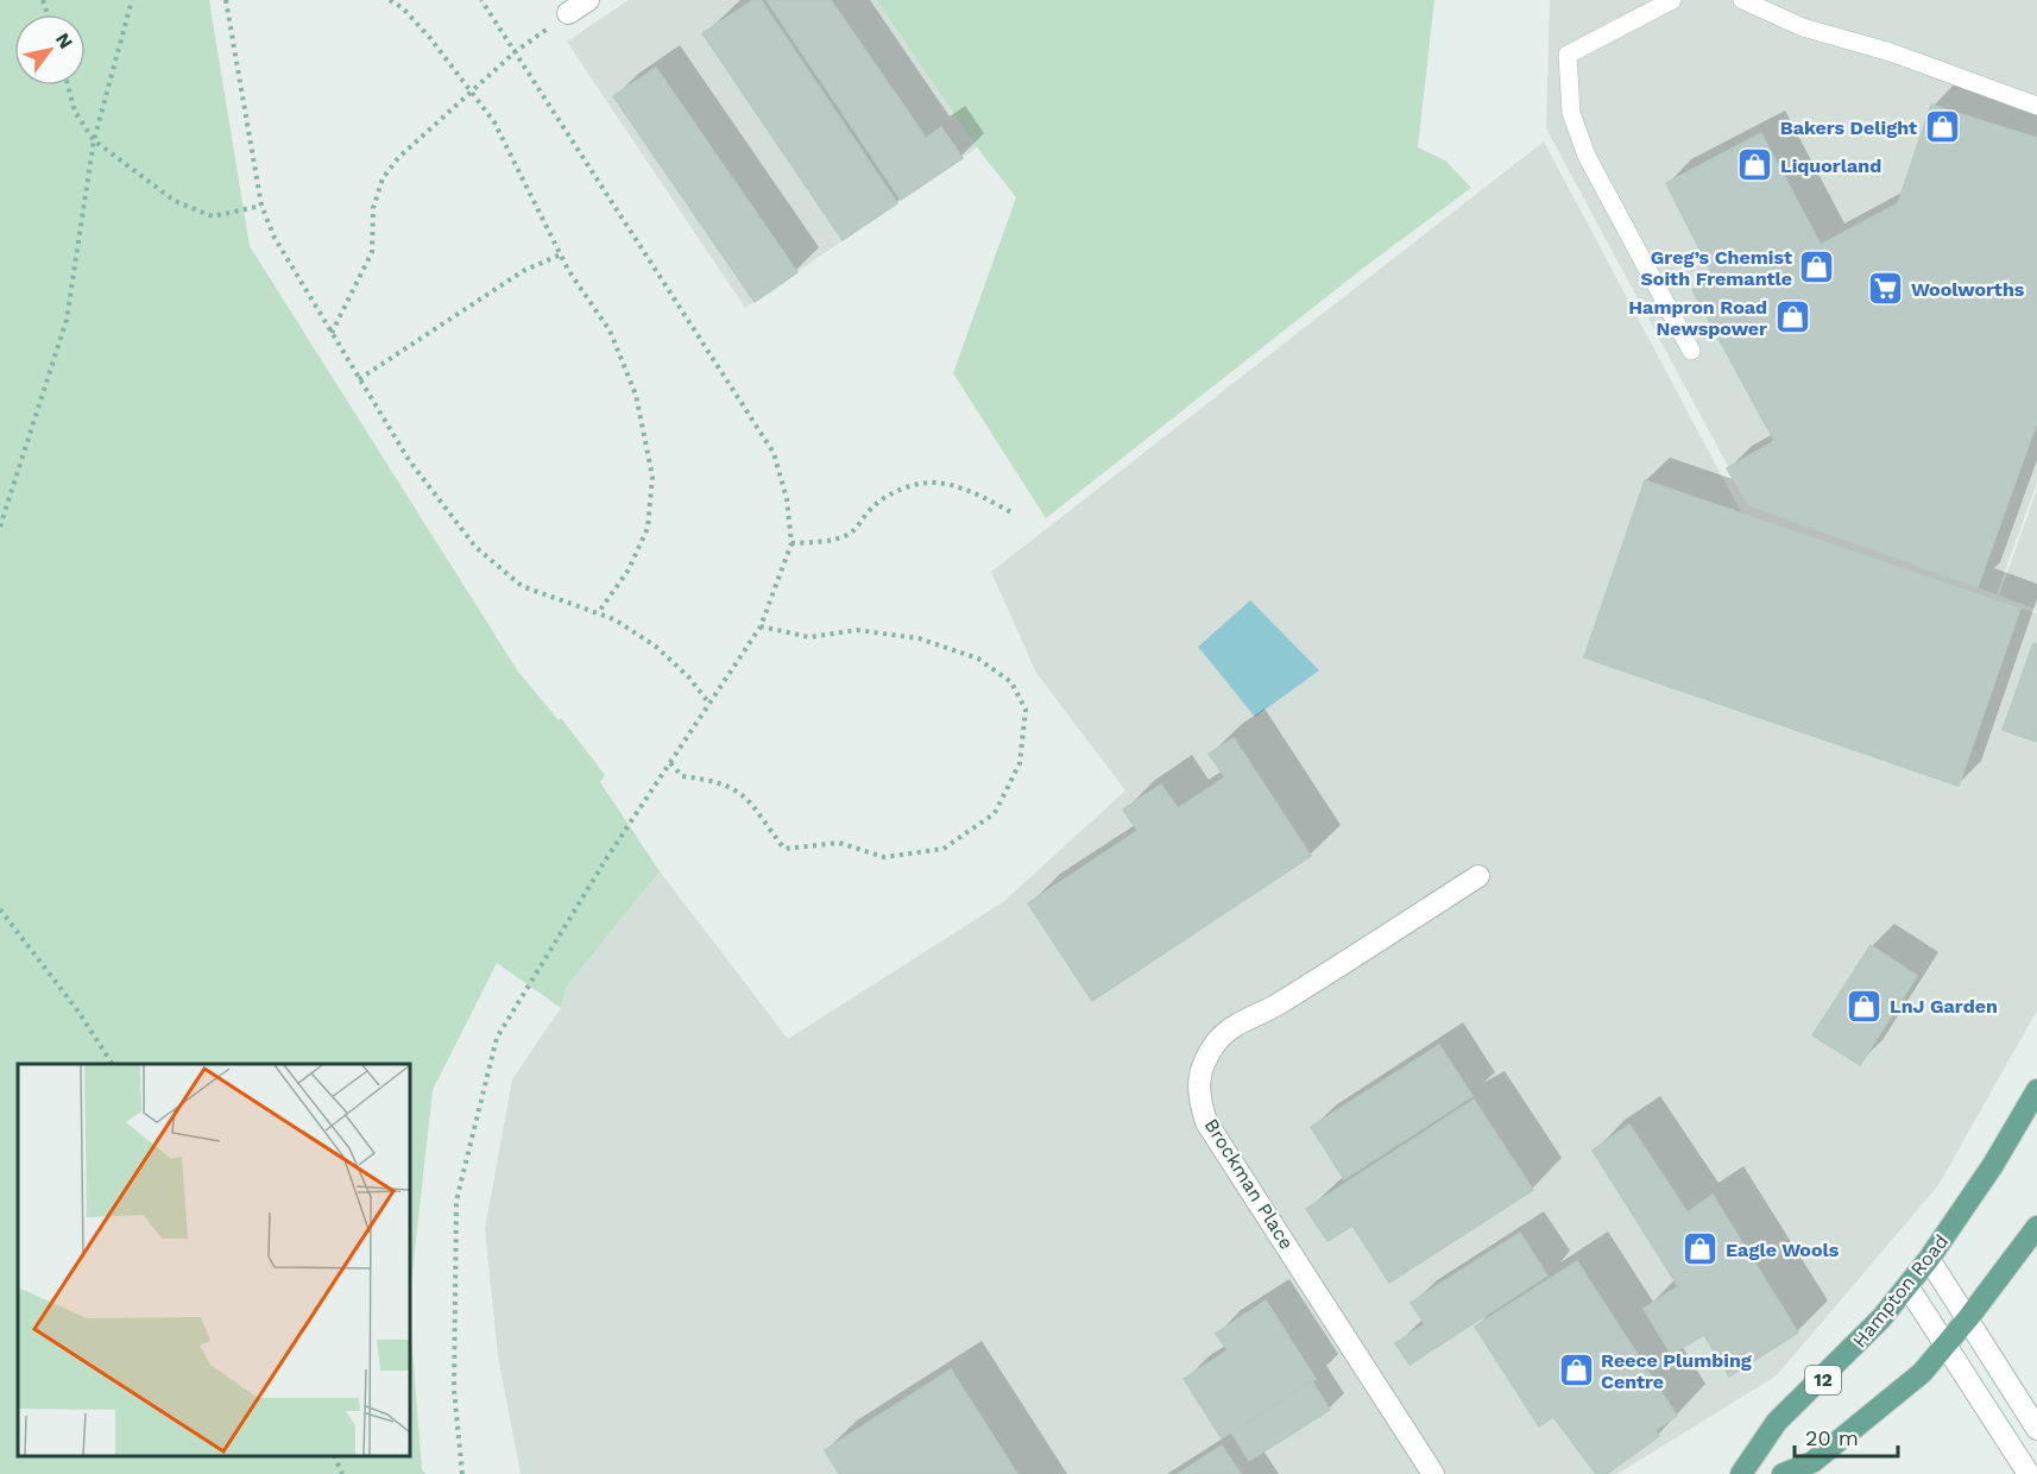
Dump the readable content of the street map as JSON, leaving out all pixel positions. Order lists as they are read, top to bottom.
{
  "streets": {
    "main road": ["Hampton Road", "12"],
    "street": ["Brockman Place"]
  },
  "places": {
    "shop": [
      "Bakers Delight",
      "Liquorland",
      "Greg’s Chemist Soith Fremantle",
      "Hampron Road Newspower",
      "LnJ Garden",
      "Eagle Wools",
      "Reece Plumbing Centre"
    ],
    "supermarket": ["Woolworths"]
  },
  "scale_bar": "20 m",
  "north": "top right"
}
